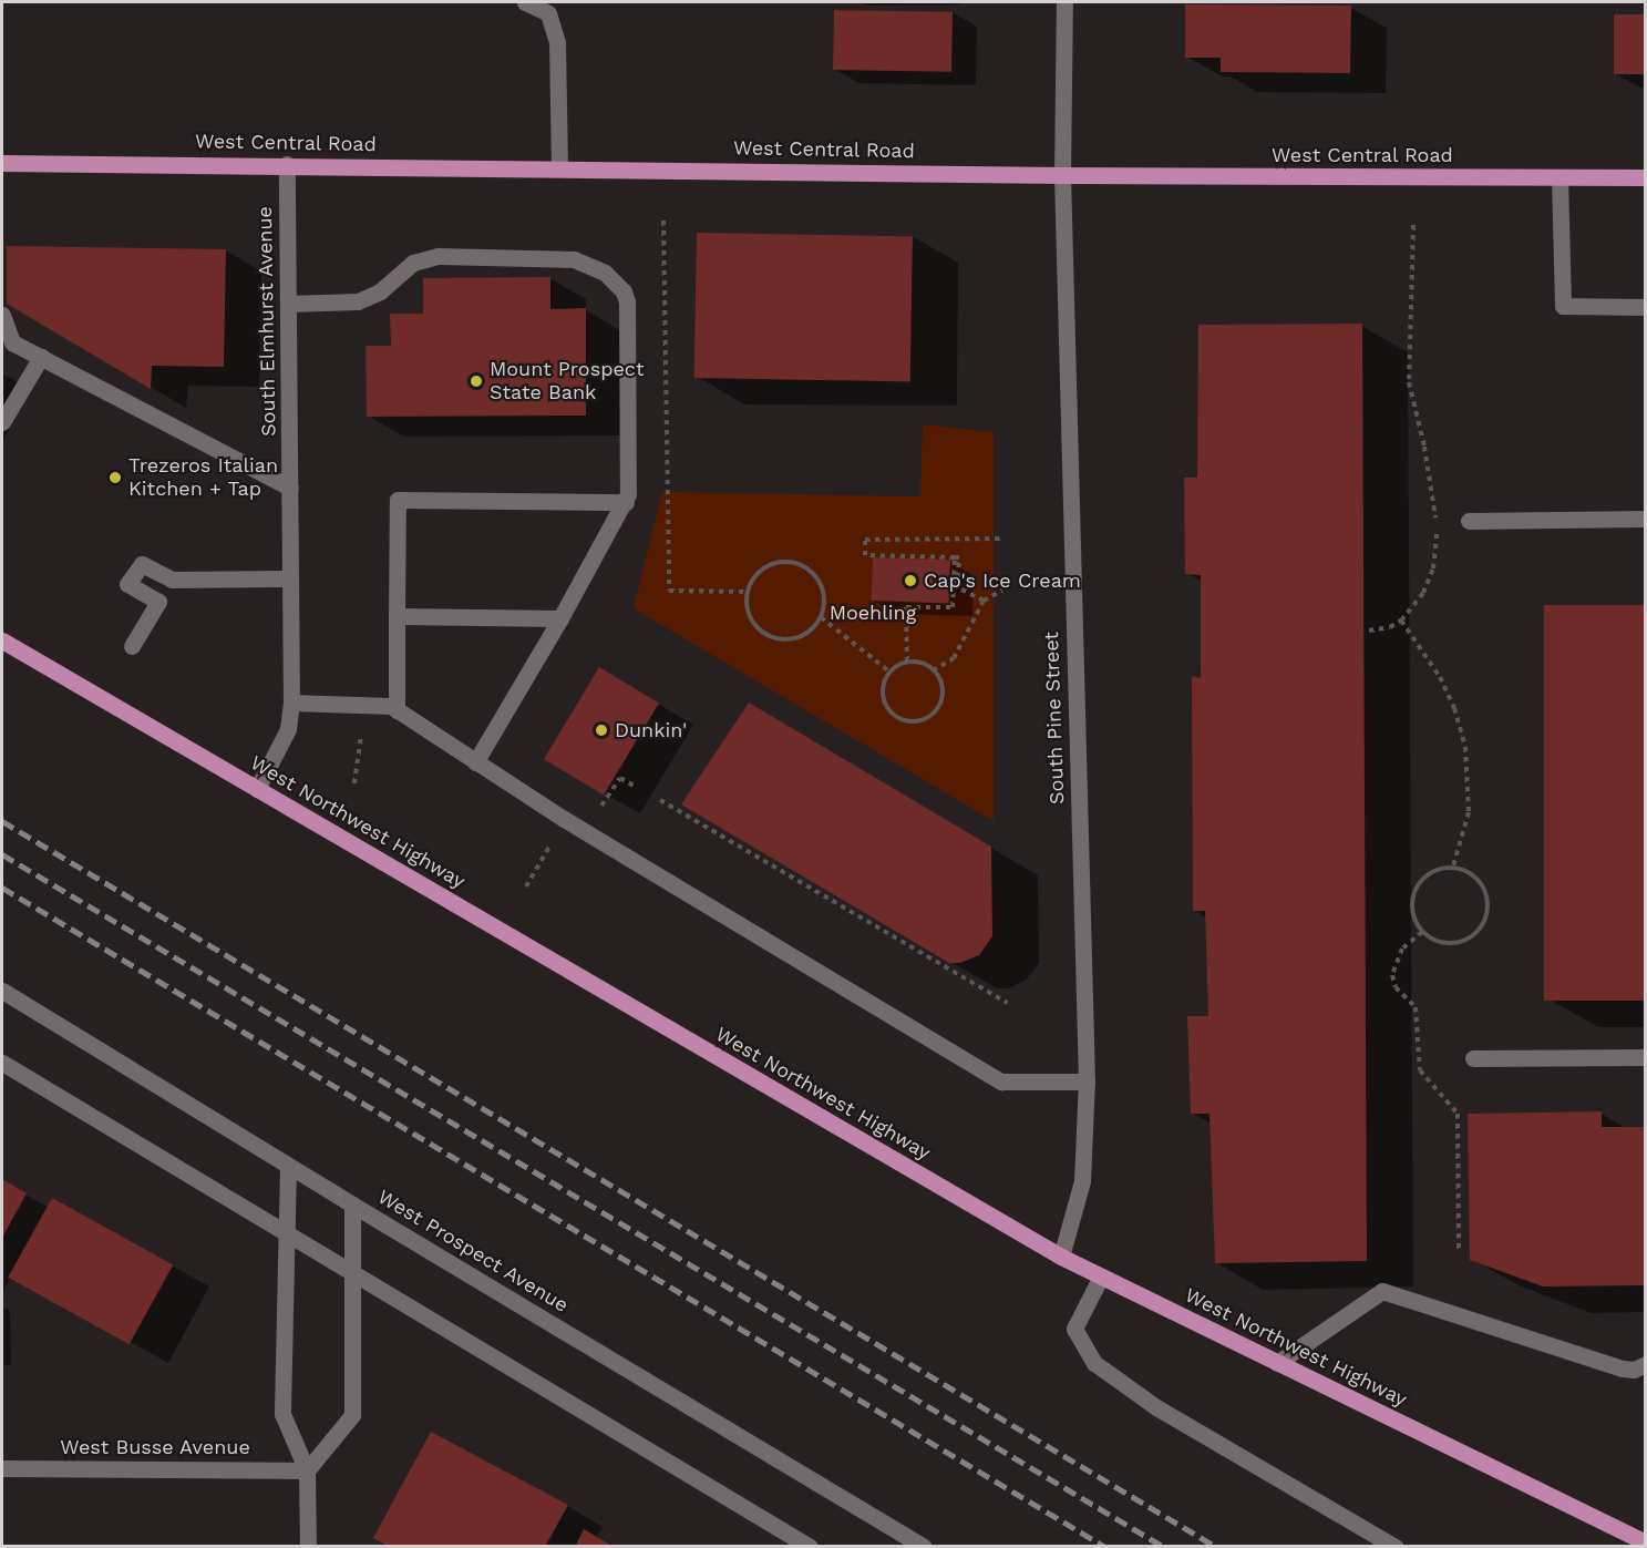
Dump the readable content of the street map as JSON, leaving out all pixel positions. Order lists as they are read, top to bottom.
{
  "streets": {
    "main road": ["West Central Road", "West Northwest Highway"],
    "street": [
      "South Elmhurst Avenue",
      "South Pine Street",
      "West Prospect Avenue",
      "West Busse Avenue"
    ]
  },
  "crossings": [
    ["West Central Road", "South Elmhurst Avenue"],
    ["West Central Road", "South Pine Street"],
    ["South Elmhurst Avenue", "West Northwest Highway"],
    ["South Pine Street", "West Northwest Highway"]
  ],
  "parks": ["Moehling"],
  "places": [
    "Mount Prospect State Bank",
    "Trezeros Italian Kitchen + Tap",
    "Cap's Ice Cream",
    "Dunkin'"
  ]
}
